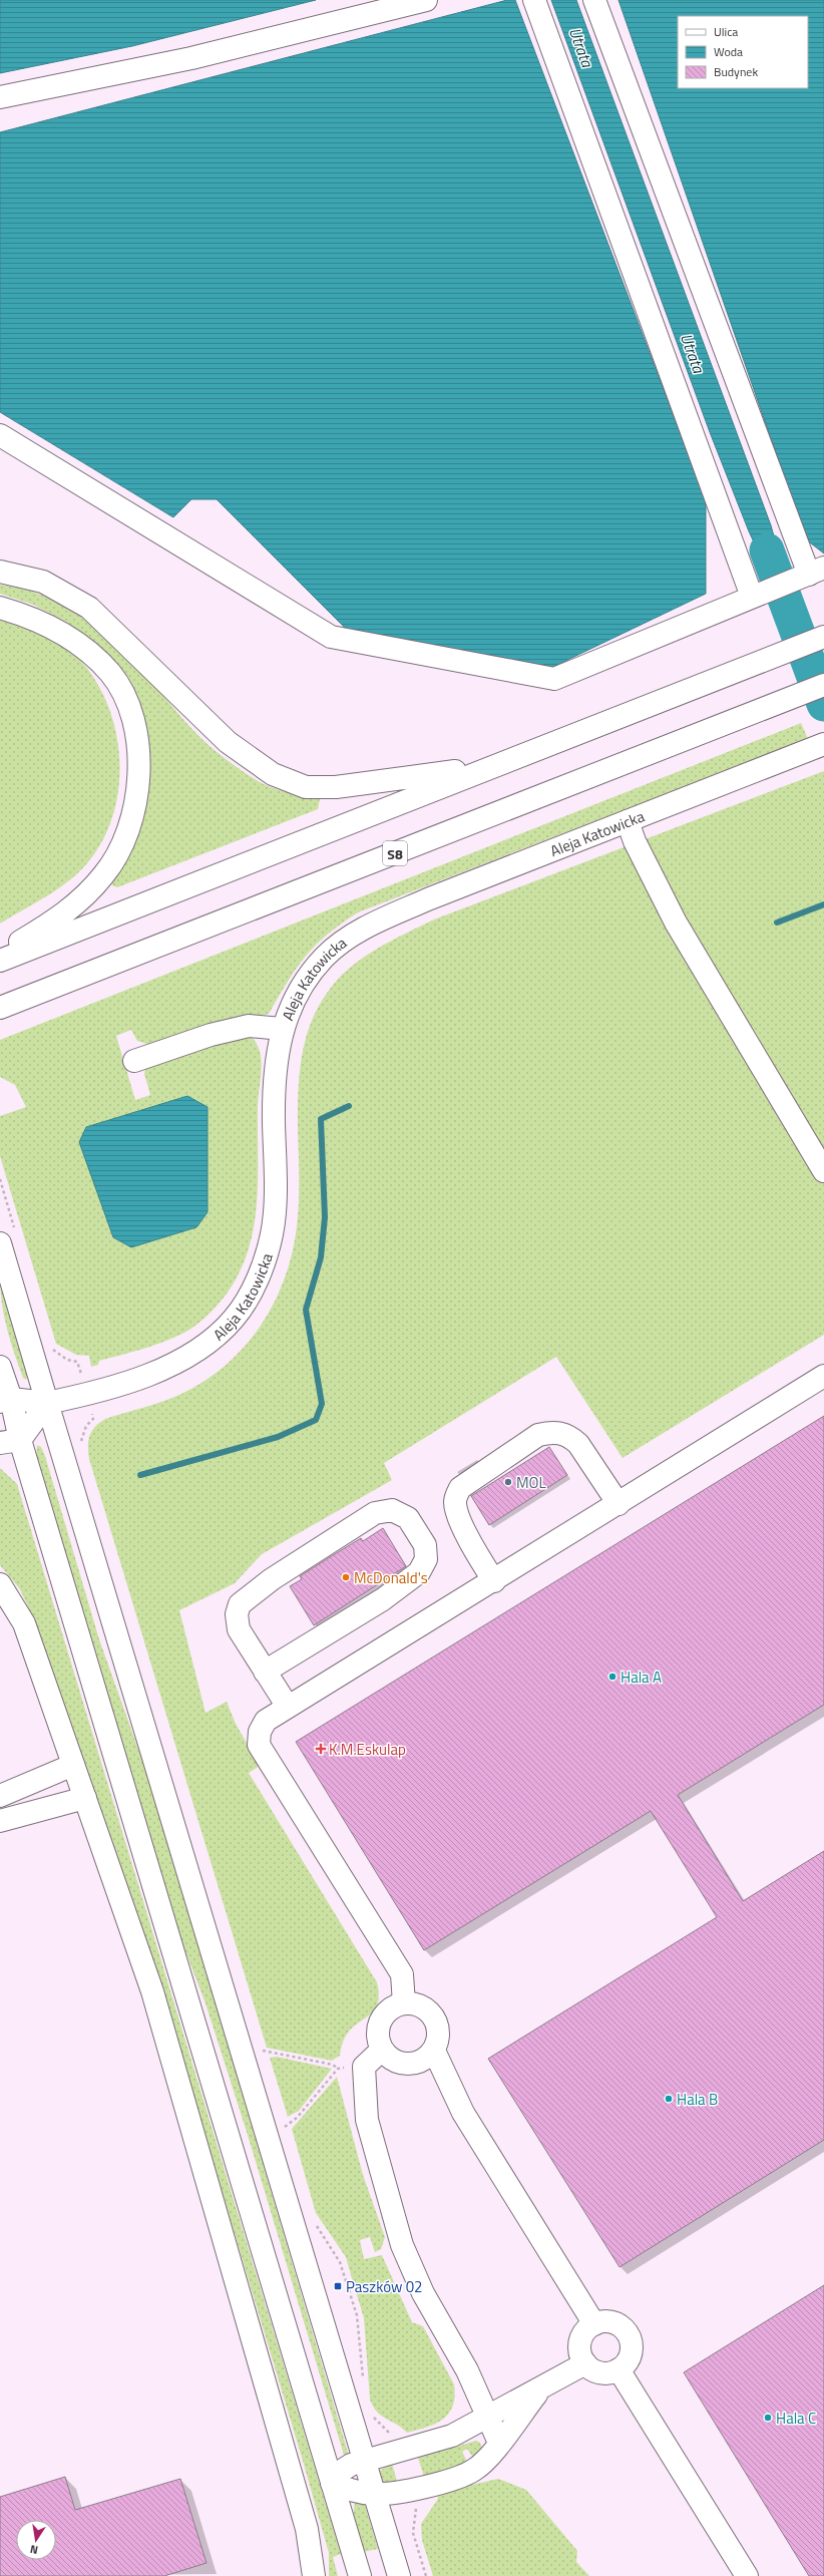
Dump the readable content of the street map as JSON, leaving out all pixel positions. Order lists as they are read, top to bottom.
{
  "streets": {
    "main road": ["Aleja Katowicka", "S8"]
  },
  "water": ["Utrata"],
  "places": {
    "other": [
      "MOL",
      "McDonald's",
      "Hala A",
      "Hala B",
      "Hala C"
    ],
    "health": ["K.M.Eskulap"],
    "transit": ["Paszków 02"]
  },
  "legend": ["Ulica", "Woda", "Budynek"],
  "north": "bottom"
}
